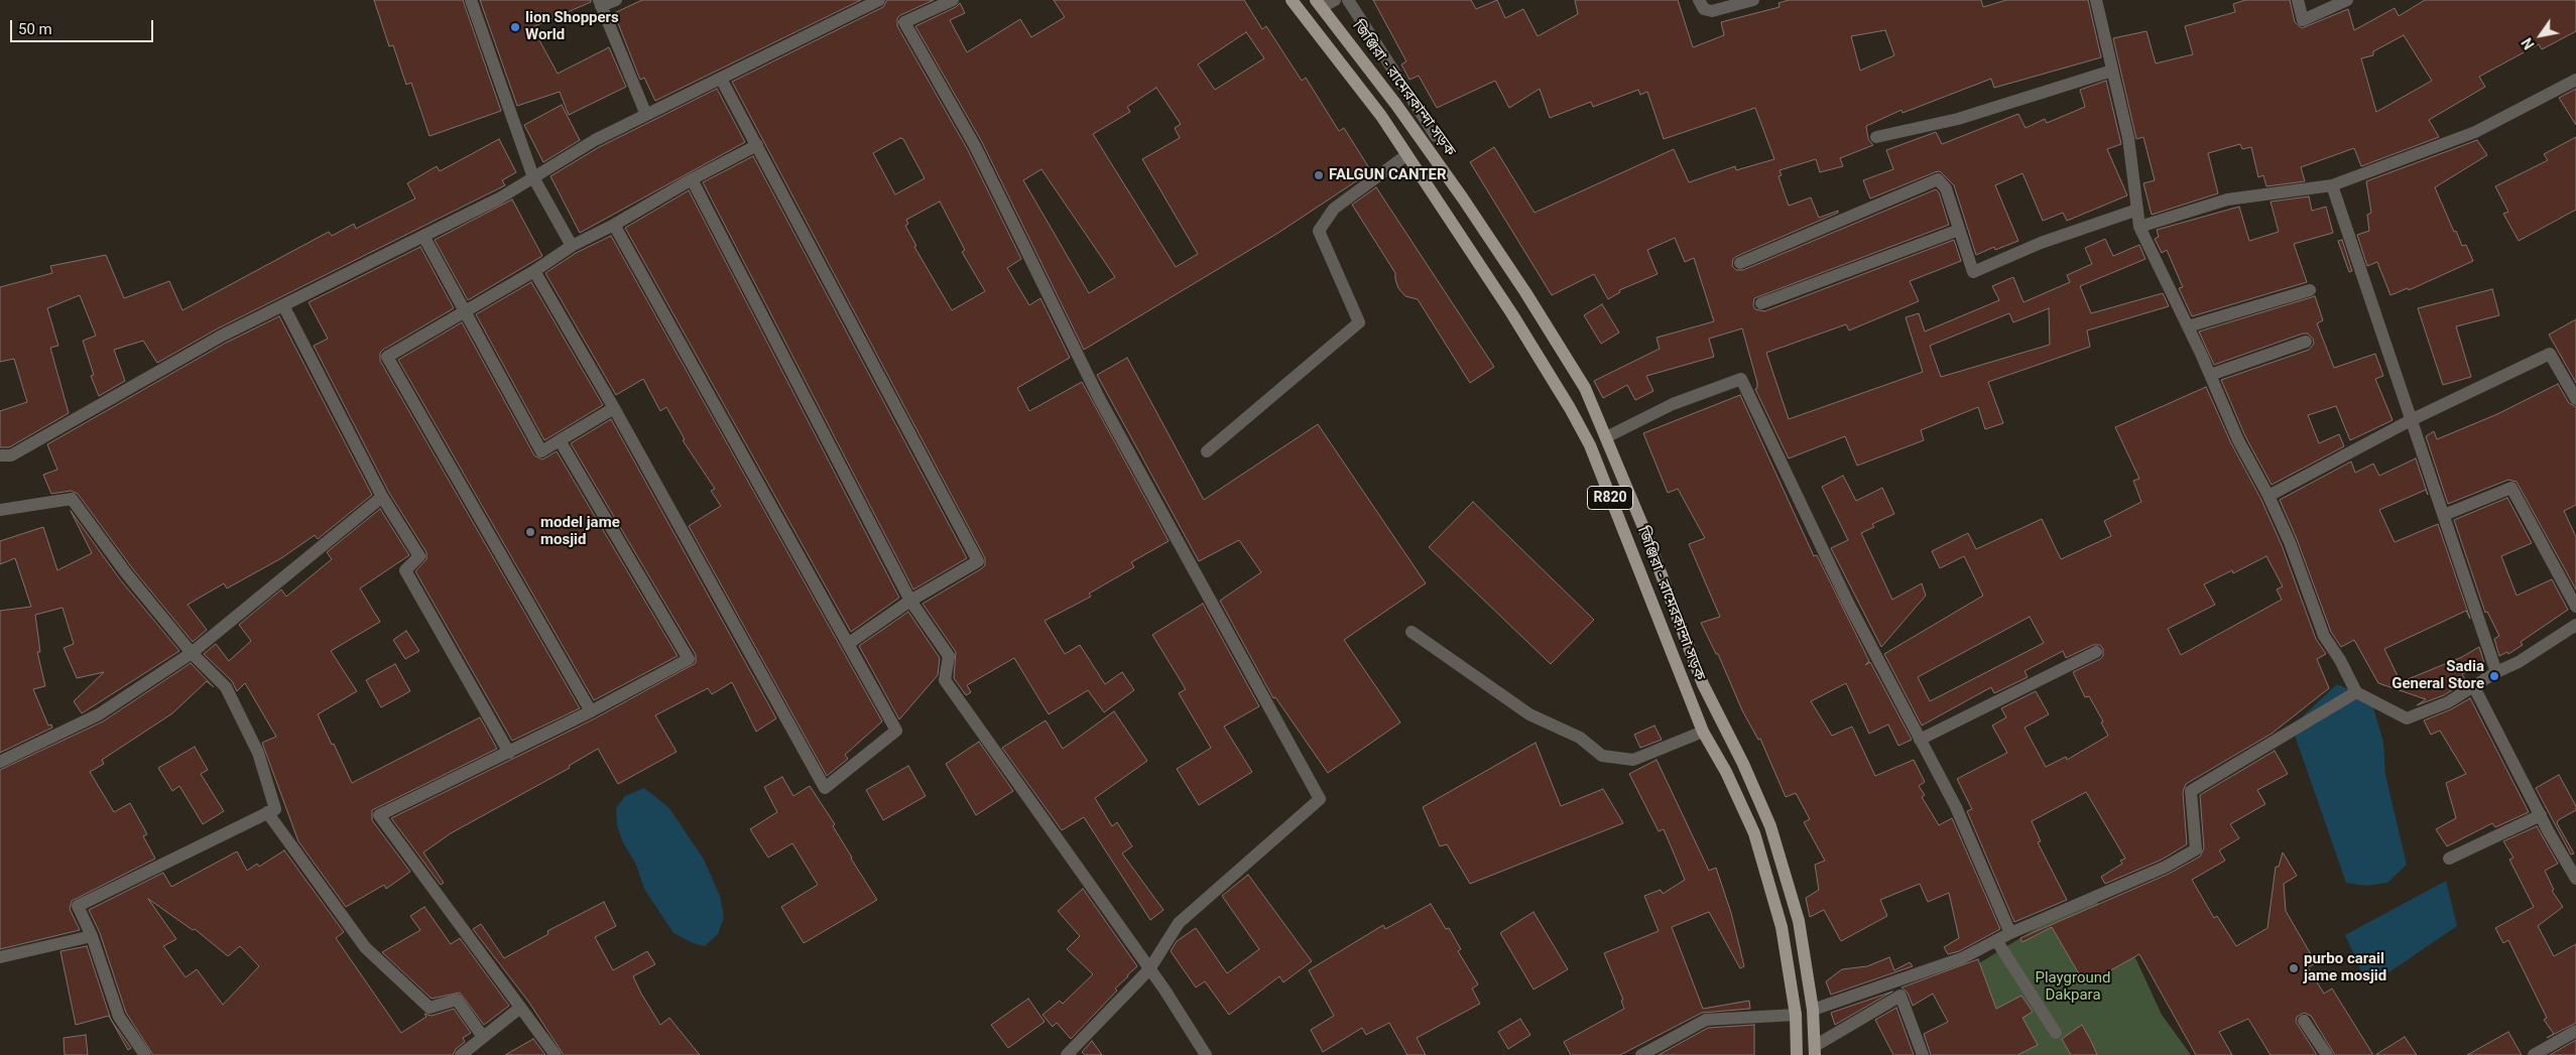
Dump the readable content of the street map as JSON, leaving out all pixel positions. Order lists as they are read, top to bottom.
{
  "streets": {
    "main road": ["জিঞ্জিরা - রামেরকান্দা সড়ক", "R820"]
  },
  "parks": ["Playground Dakpara"],
  "places": [
    "lion Shoppers World",
    "FALGUN CANTER",
    "model jame mosjid",
    "Sadia General Store",
    "purbo carail jame mosjid"
  ],
  "scale_bar": "50 m",
  "north": "bottom left"
}
